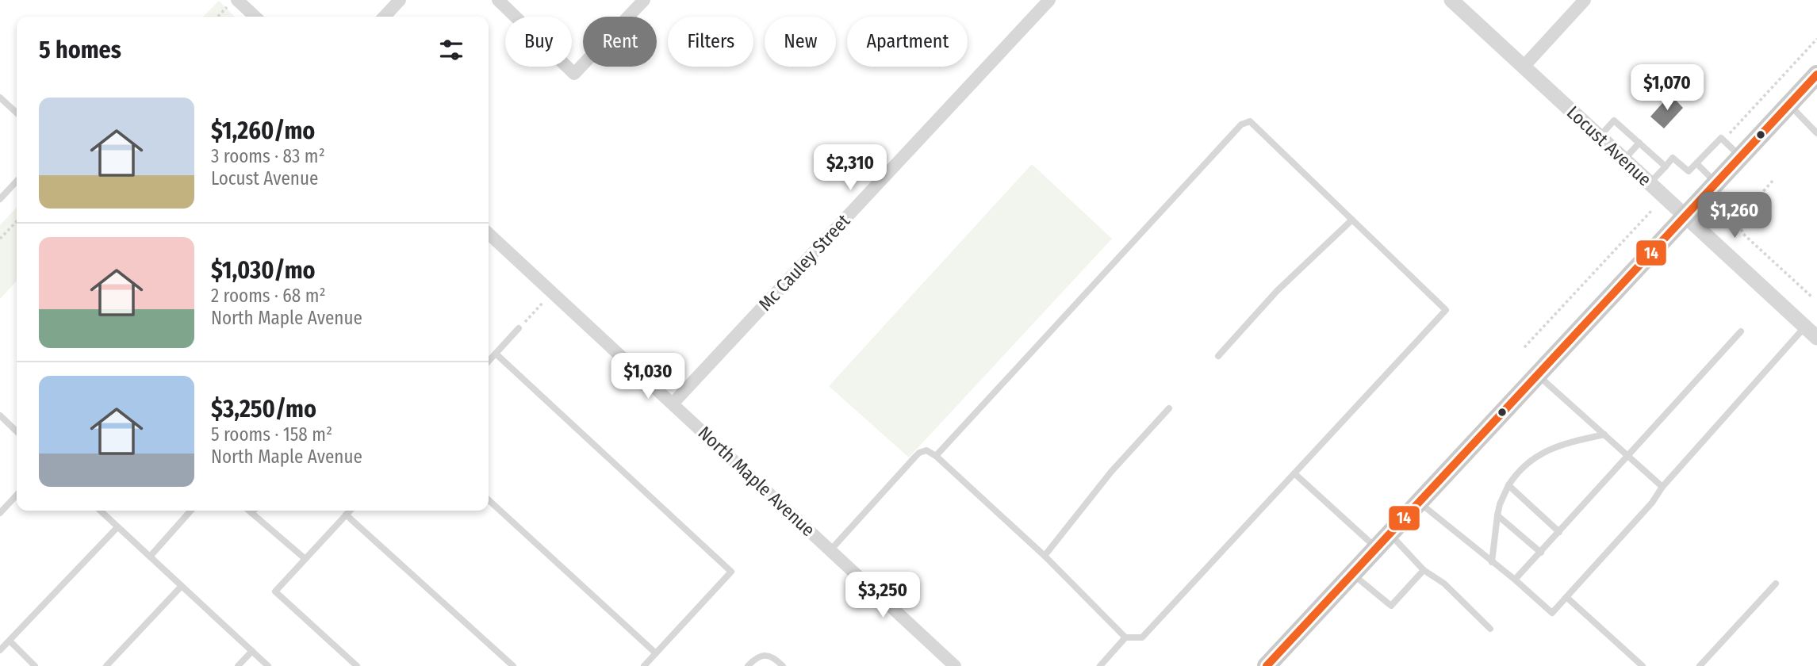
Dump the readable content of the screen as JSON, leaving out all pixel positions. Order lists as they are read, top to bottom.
{
  "streets": {
    "street": ["Locust Avenue", "Mc Cauley Street", "North Maple Avenue"]
  },
  "crossings": [
    ["Mc Cauley Street", "North Maple Avenue"]
  ],
  "lines": ["transit line 14"],
  "page": {
    "chip": [
      "Buy",
      "Rent",
      "Filters",
      "New",
      "Apartment"
    ],
    "heading": "5 homes",
    "price": [
      "$1,070",
      "$2,310",
      "$1,260",
      "$1,030",
      "$3,250"
    ],
    "list": [
      {
        "name": "$1,260/mo",
        "note": "3 rooms · 83 m² · Locust Avenue"
      },
      {
        "name": "$1,030/mo",
        "note": "2 rooms · 68 m² · North Maple Avenue"
      },
      {
        "name": "$3,250/mo",
        "note": "5 rooms · 158 m² · North Maple Avenue"
      }
    ]
  }
}
